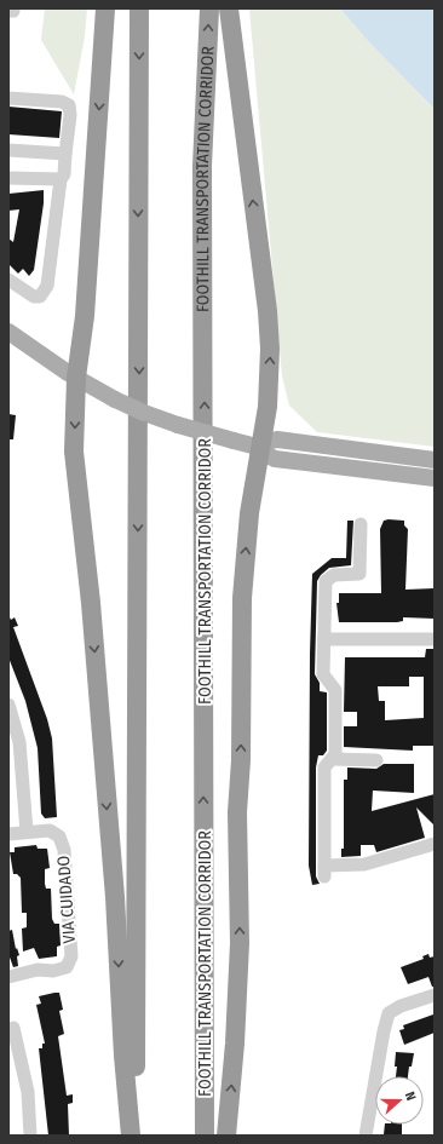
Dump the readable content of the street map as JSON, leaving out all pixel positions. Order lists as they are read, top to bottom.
{
  "streets": {
    "highway": ["FOOTHILL TRANSPORTATION CORRIDOR"],
    "street": ["VIA CUIDADO"]
  },
  "north": "right"
}
